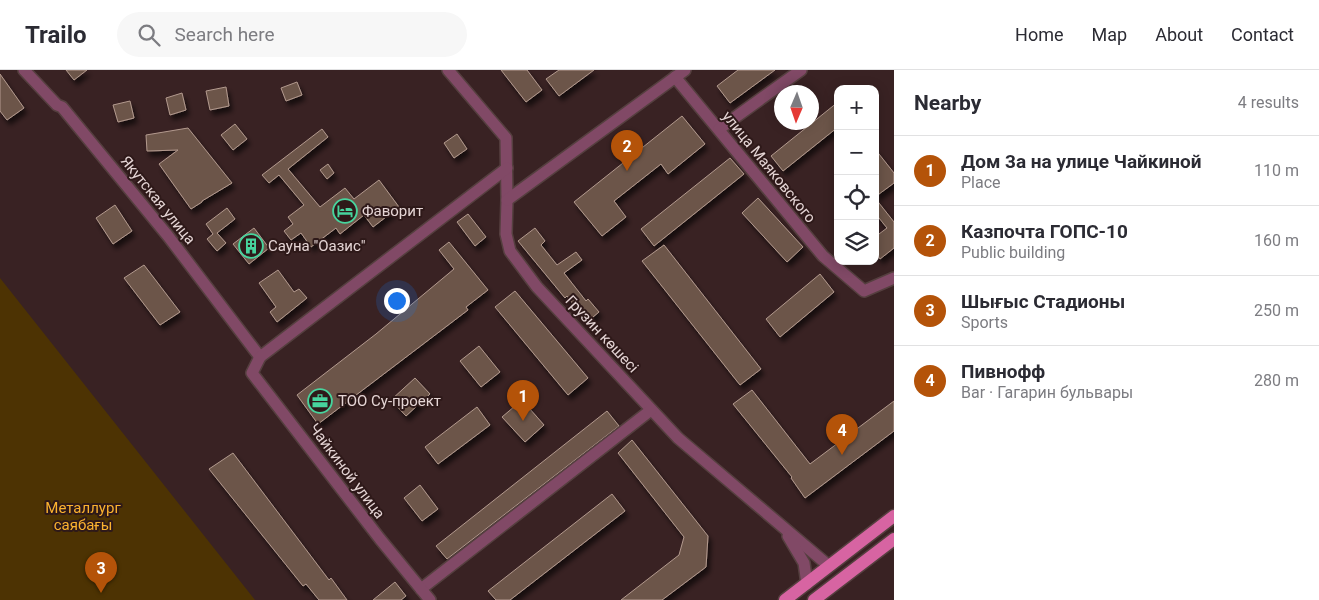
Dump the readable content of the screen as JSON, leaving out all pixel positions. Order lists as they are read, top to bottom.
{
  "streets": {
    "street": [
      "улица Маяковского",
      "Якутская улица",
      "Грузин көшесі",
      "Чайкиной улица"
    ]
  },
  "crossings": [
    ["Якутская улица", "Чайкиной улица"]
  ],
  "parks": ["Металлург саябағы"],
  "places": {
    "hotel": ["Фаворит"],
    "building": ["Сауна \"Оазис\""],
    "office": ["ТОО Су-проект"]
  },
  "north": "bottom",
  "page": {
    "header": "Trailo",
    "search": "Search here",
    "nav": [
      "Home",
      "Map",
      "About",
      "Contact"
    ],
    "heading": ["Nearby", "4 results"],
    "map_buttons": ["+", "−"],
    "pins": [
      "2",
      "1",
      "4",
      "3"
    ],
    "list": [
      {
        "mark": "1",
        "name": "Дом 3а на улице Чайкиной",
        "note": "Place",
        "value": "110 m"
      },
      {
        "mark": "2",
        "name": "Казпочта ГОПС-10",
        "note": "Public building",
        "value": "160 m"
      },
      {
        "mark": "3",
        "name": "Шығыс Стадионы",
        "note": "Sports",
        "value": "250 m"
      },
      {
        "mark": "4",
        "name": "Пивнофф",
        "note": "Bar · Гагарин бульвары",
        "value": "280 m"
      }
    ]
  }
}
